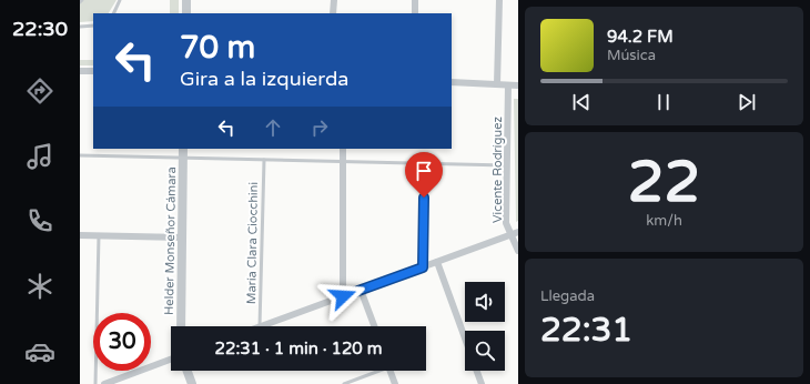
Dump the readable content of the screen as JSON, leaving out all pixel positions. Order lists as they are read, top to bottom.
{
  "streets": {
    "street": ["Vicente Rodríguez", "Helder Monseñor Cámara"],
    "lane": ["María Clara Ciocchini"]
  },
  "page": {
    "tabs": "22:30",
    "turn": ["70 m", "Gira a la izquierda"],
    "song": ["94.2 FM", "Música"],
    "tile": [
      ["22", "km/h"],
      ["Llegada", "22:31"]
    ],
    "limit": "30",
    "trip": "22:31 · 1 min · 120 m"
  }
}
